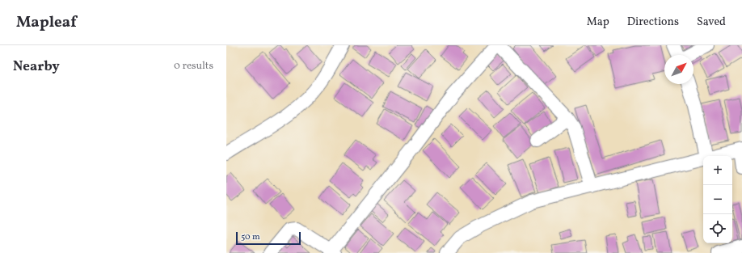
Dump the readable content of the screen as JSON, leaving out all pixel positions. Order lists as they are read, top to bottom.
{
  "scale_bar": "50 m",
  "north": "top right",
  "page": {
    "header": "Mapleaf",
    "nav": ["Map", "Directions", "Saved"],
    "heading": ["Nearby", "0 results"],
    "map_buttons": ["+", "−"],
    "scale": "50 m"
  }
}
